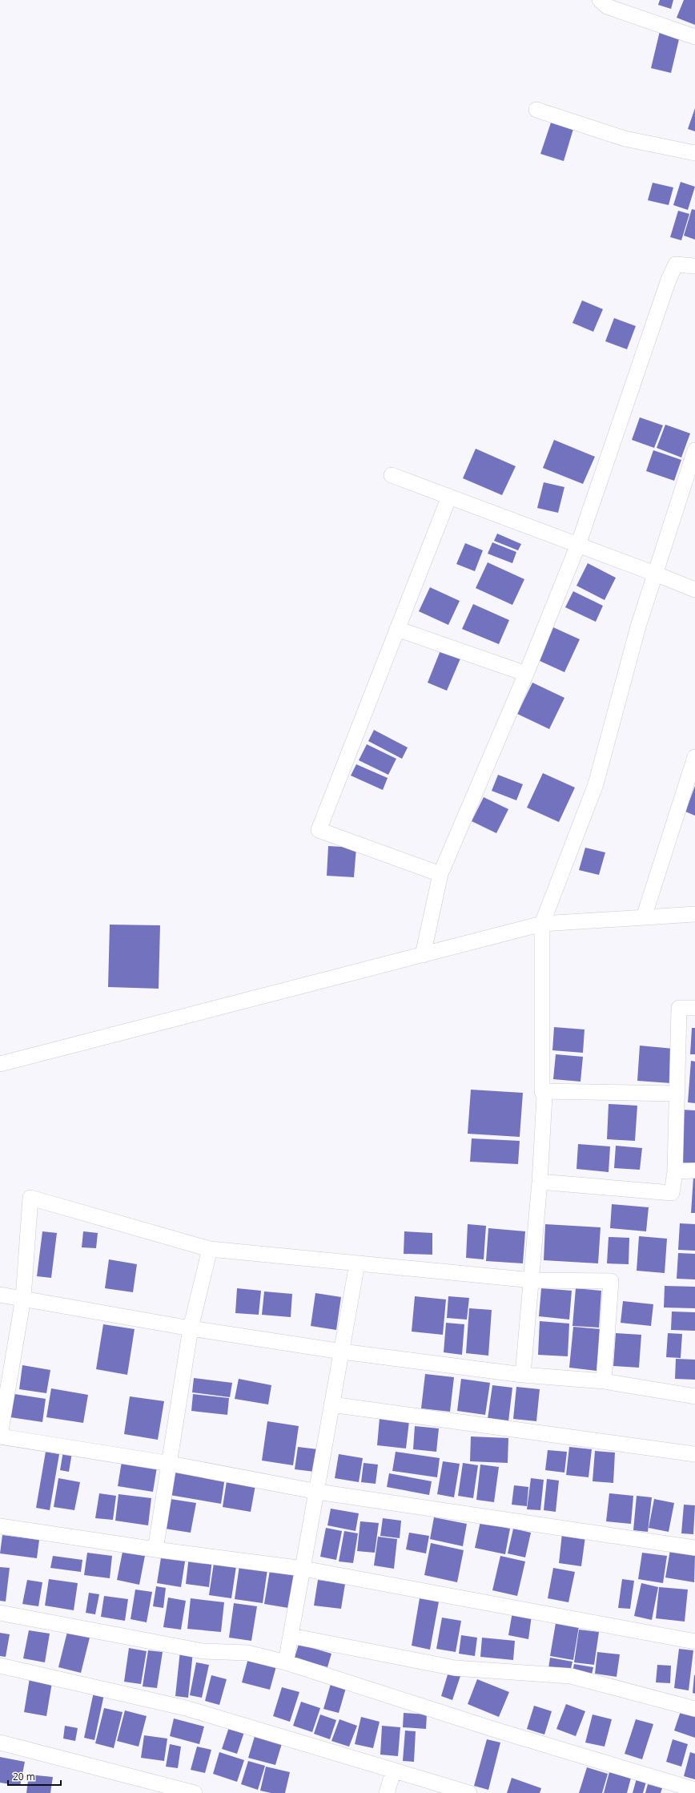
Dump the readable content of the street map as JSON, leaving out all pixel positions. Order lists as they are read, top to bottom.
{
  "scale_bar": "20 m"
}
